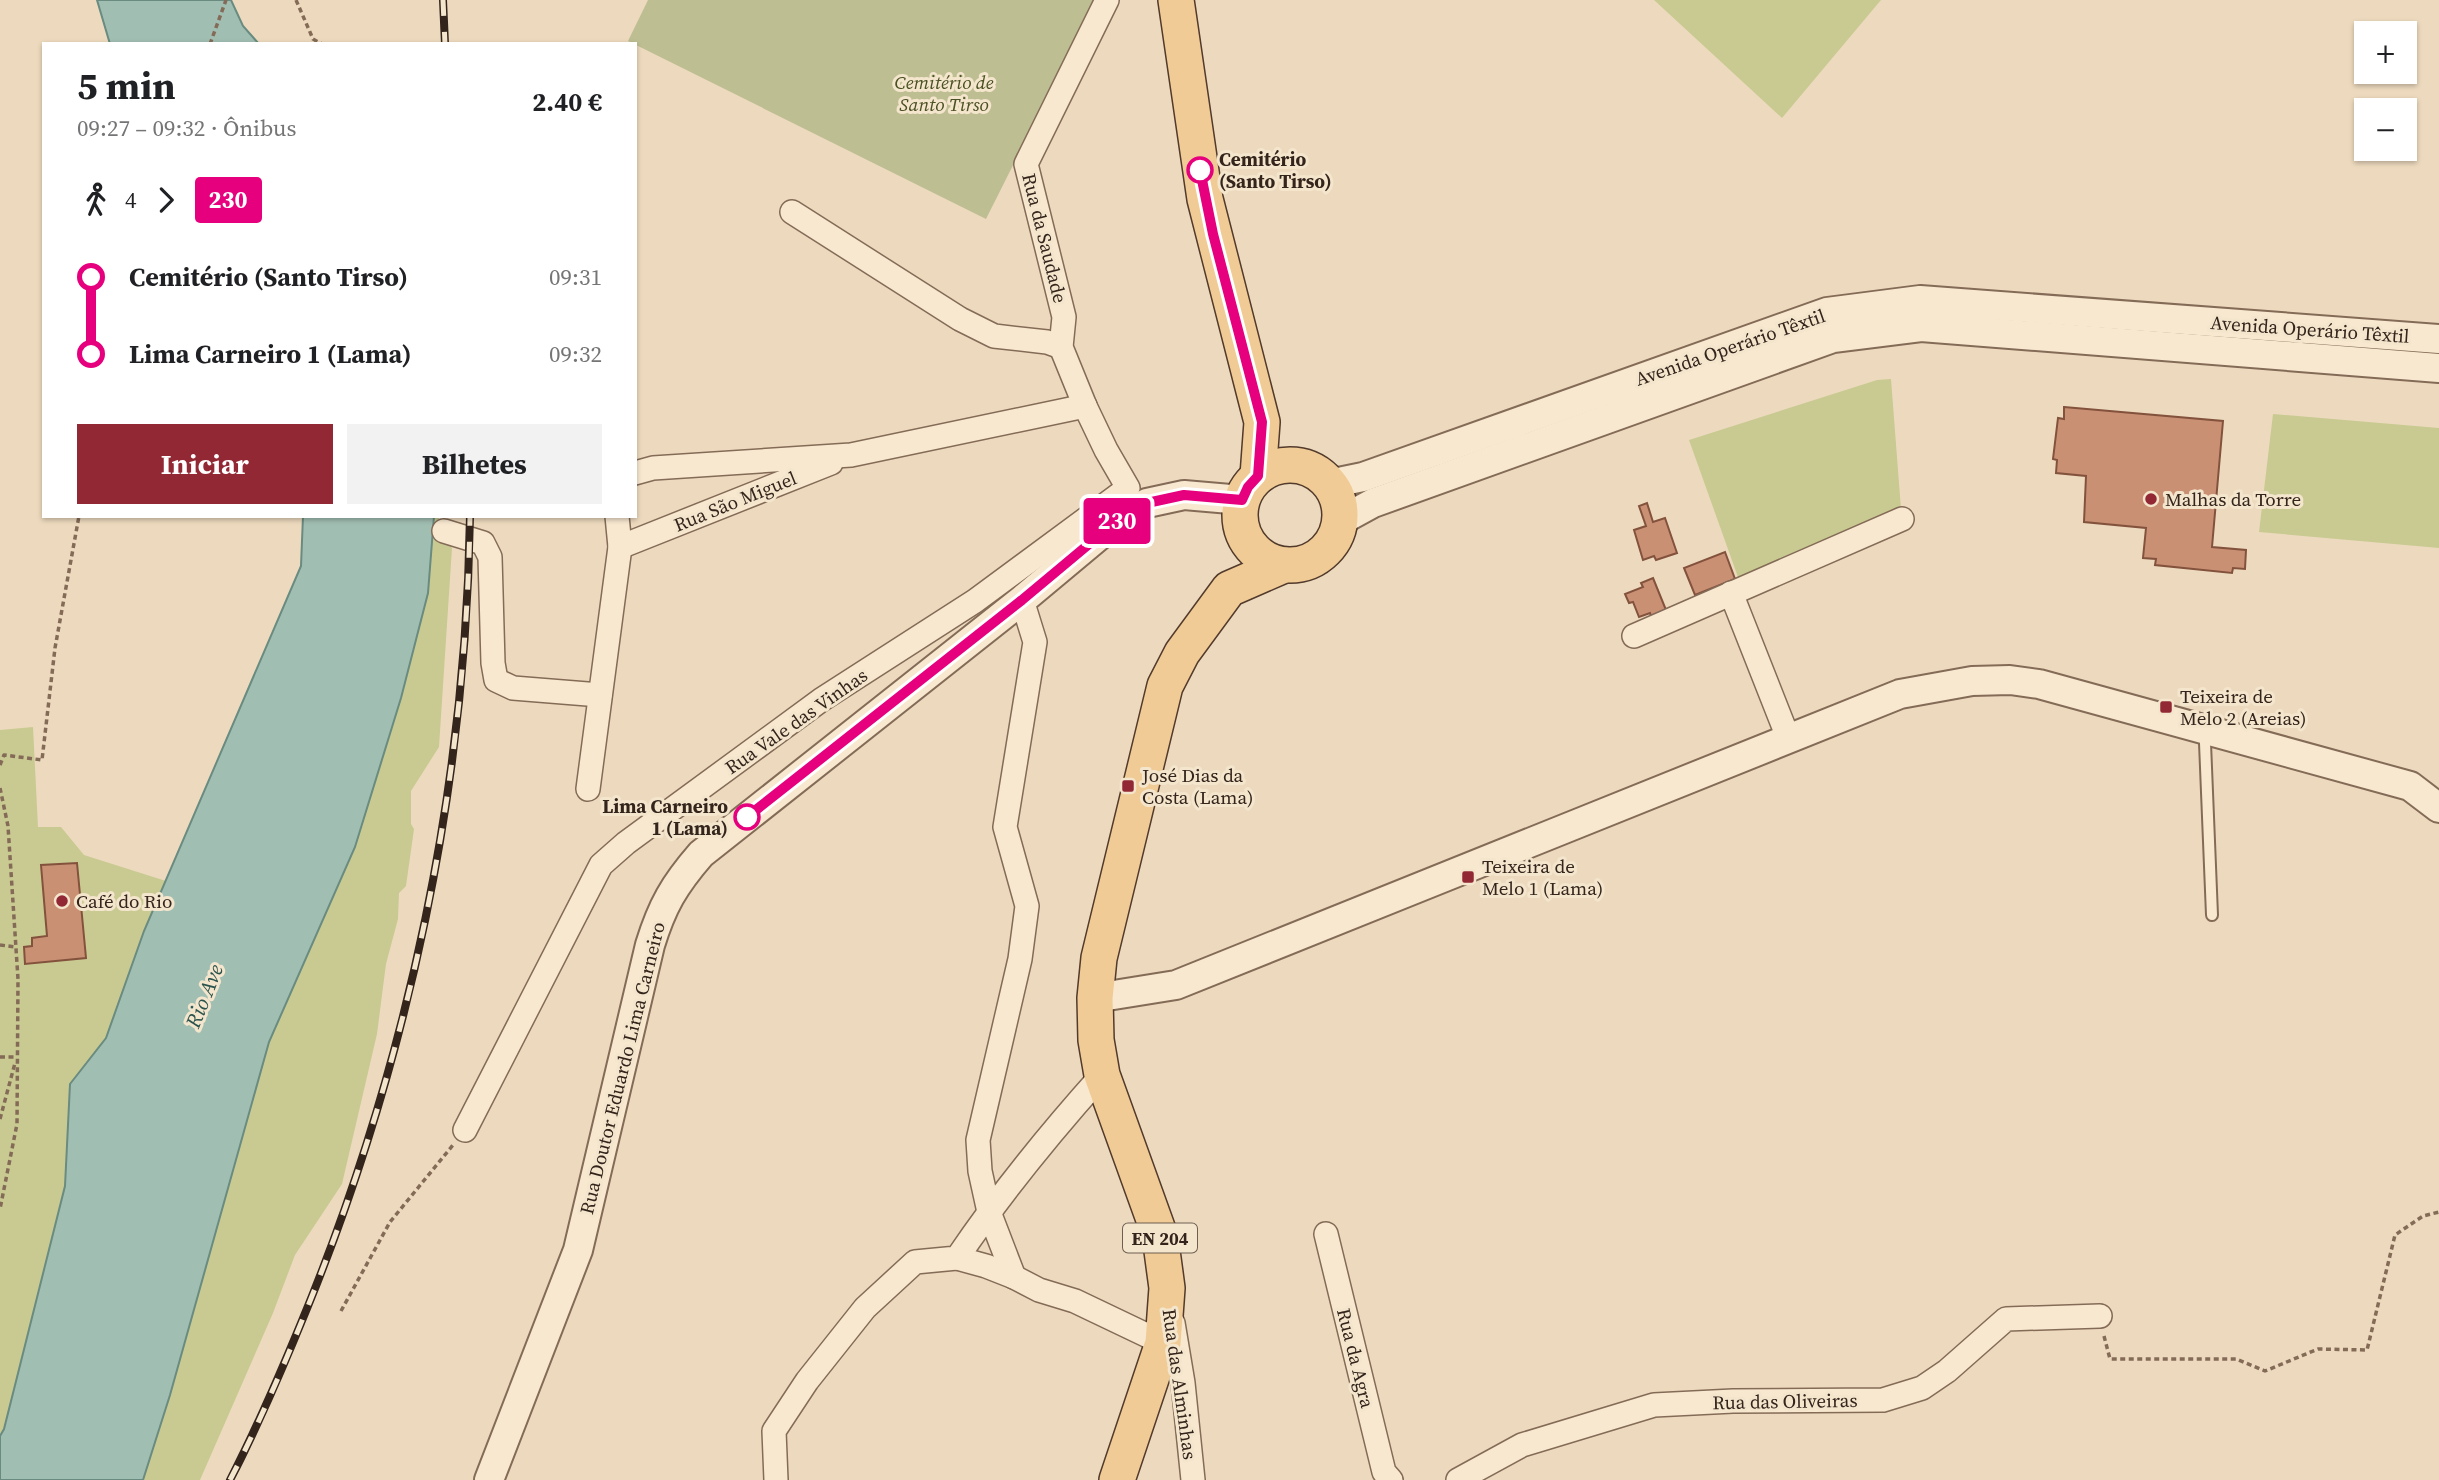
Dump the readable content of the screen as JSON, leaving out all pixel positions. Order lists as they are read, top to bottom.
{
  "streets": {
    "main road": ["EN 204"],
    "street": [
      "Rua da Saudade",
      "Avenida Operário Têxtil",
      "Rua São Miguel",
      "Rua Vale das Vinhas",
      "Rua Doutor Eduardo Lima Carneiro",
      "Rua da Agra",
      "Rua das Alminhas",
      "Rua das Oliveiras"
    ]
  },
  "crossings": [
    ["Rua da Saudade", "Rua São Miguel"],
    ["Rua da Saudade", "Rua Vale das Vinhas"],
    ["Avenida Operário Têxtil", "Rua Doutor Eduardo Lima Carneiro"],
    ["Avenida Operário Têxtil", "EN 204"],
    ["Rua São Miguel", "Rua Vale das Vinhas"],
    ["Rua Doutor Eduardo Lima Carneiro", "EN 204"],
    ["EN 204", "Rua das Alminhas"]
  ],
  "water": ["Rio Ave"],
  "parks": ["Cemitério de Santo Tirso"],
  "places": {
    "other": [
      "Cemitério (Santo Tirso)",
      "Malhas da Torre",
      "Lima Carneiro 1 (Lama)",
      "Café do Rio"
    ],
    "transit": ["Teixeira de Melo 2 (Areias)", "José Dias da Costa (Lama)", "Teixeira de Melo 1 (Lama)"]
  },
  "lines": ["bus line 230"],
  "page": {
    "on_map": "230",
    "map_buttons": ["+", "−"],
    "heading": ["5 min", "09:27 – 09:32 · Ônibus", "2.40 €"],
    "legs": ["4", "230"],
    "list": [
      {
        "name": "Cemitério (Santo Tirso)",
        "value": "09:31"
      },
      {
        "name": "Lima Carneiro 1 (Lama)",
        "value": "09:32"
      }
    ],
    "buttons": ["Iniciar", "Bilhetes"]
  }
}
